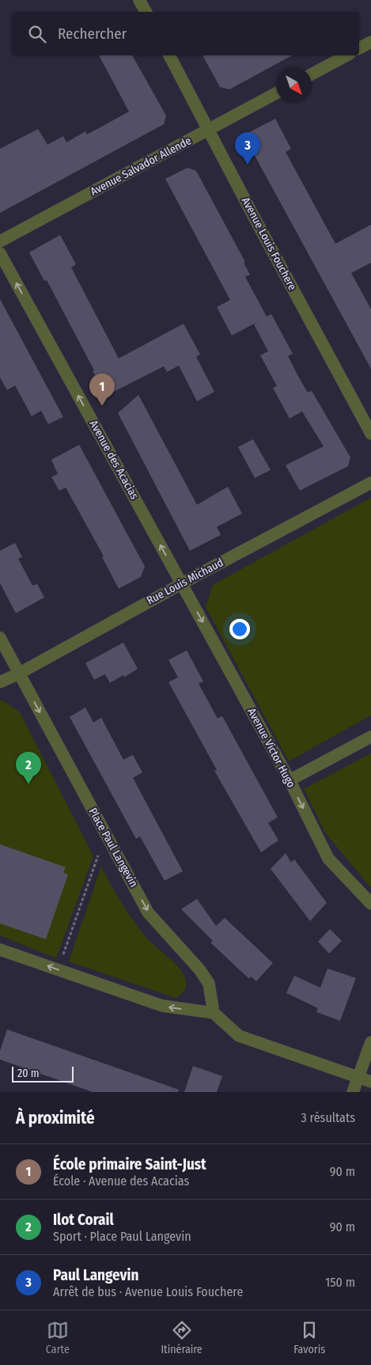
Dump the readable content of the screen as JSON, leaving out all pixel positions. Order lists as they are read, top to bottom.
{
  "streets": {
    "street": [
      "Avenue Salvador Allende",
      "Avenue Louis Fouchere",
      "Avenue des Acacias",
      "Rue Louis Michaud",
      "Avenue Victor Hugo",
      "Place Paul Langevin"
    ]
  },
  "crossings": [
    ["Avenue Salvador Allende", "Avenue Louis Fouchere"],
    ["Avenue des Acacias", "Rue Louis Michaud"],
    ["Avenue des Acacias", "Avenue Victor Hugo"],
    ["Rue Louis Michaud", "Avenue Victor Hugo"],
    ["Rue Louis Michaud", "Place Paul Langevin"]
  ],
  "one_way": ["Avenue des Acacias", "Avenue Victor Hugo", "Place Paul Langevin"],
  "scale_bar": "20 m",
  "north": "bottom right",
  "page": {
    "search": "Rechercher",
    "pins": ["3", "1", "2"],
    "scale": "20 m",
    "heading": ["À proximité", "3 résultats"],
    "list": [
      {
        "mark": "1",
        "name": "École primaire Saint-Just",
        "note": "École · Avenue des Acacias",
        "value": "90 m"
      },
      {
        "mark": "2",
        "name": "Ilot Corail",
        "note": "Sport · Place Paul Langevin",
        "value": "90 m"
      },
      {
        "mark": "3",
        "name": "Paul Langevin",
        "note": "Arrêt de bus · Avenue Louis Fouchere",
        "value": "150 m"
      }
    ],
    "nav": ["Carte", "Itinéraire", "Favoris"]
  }
}
